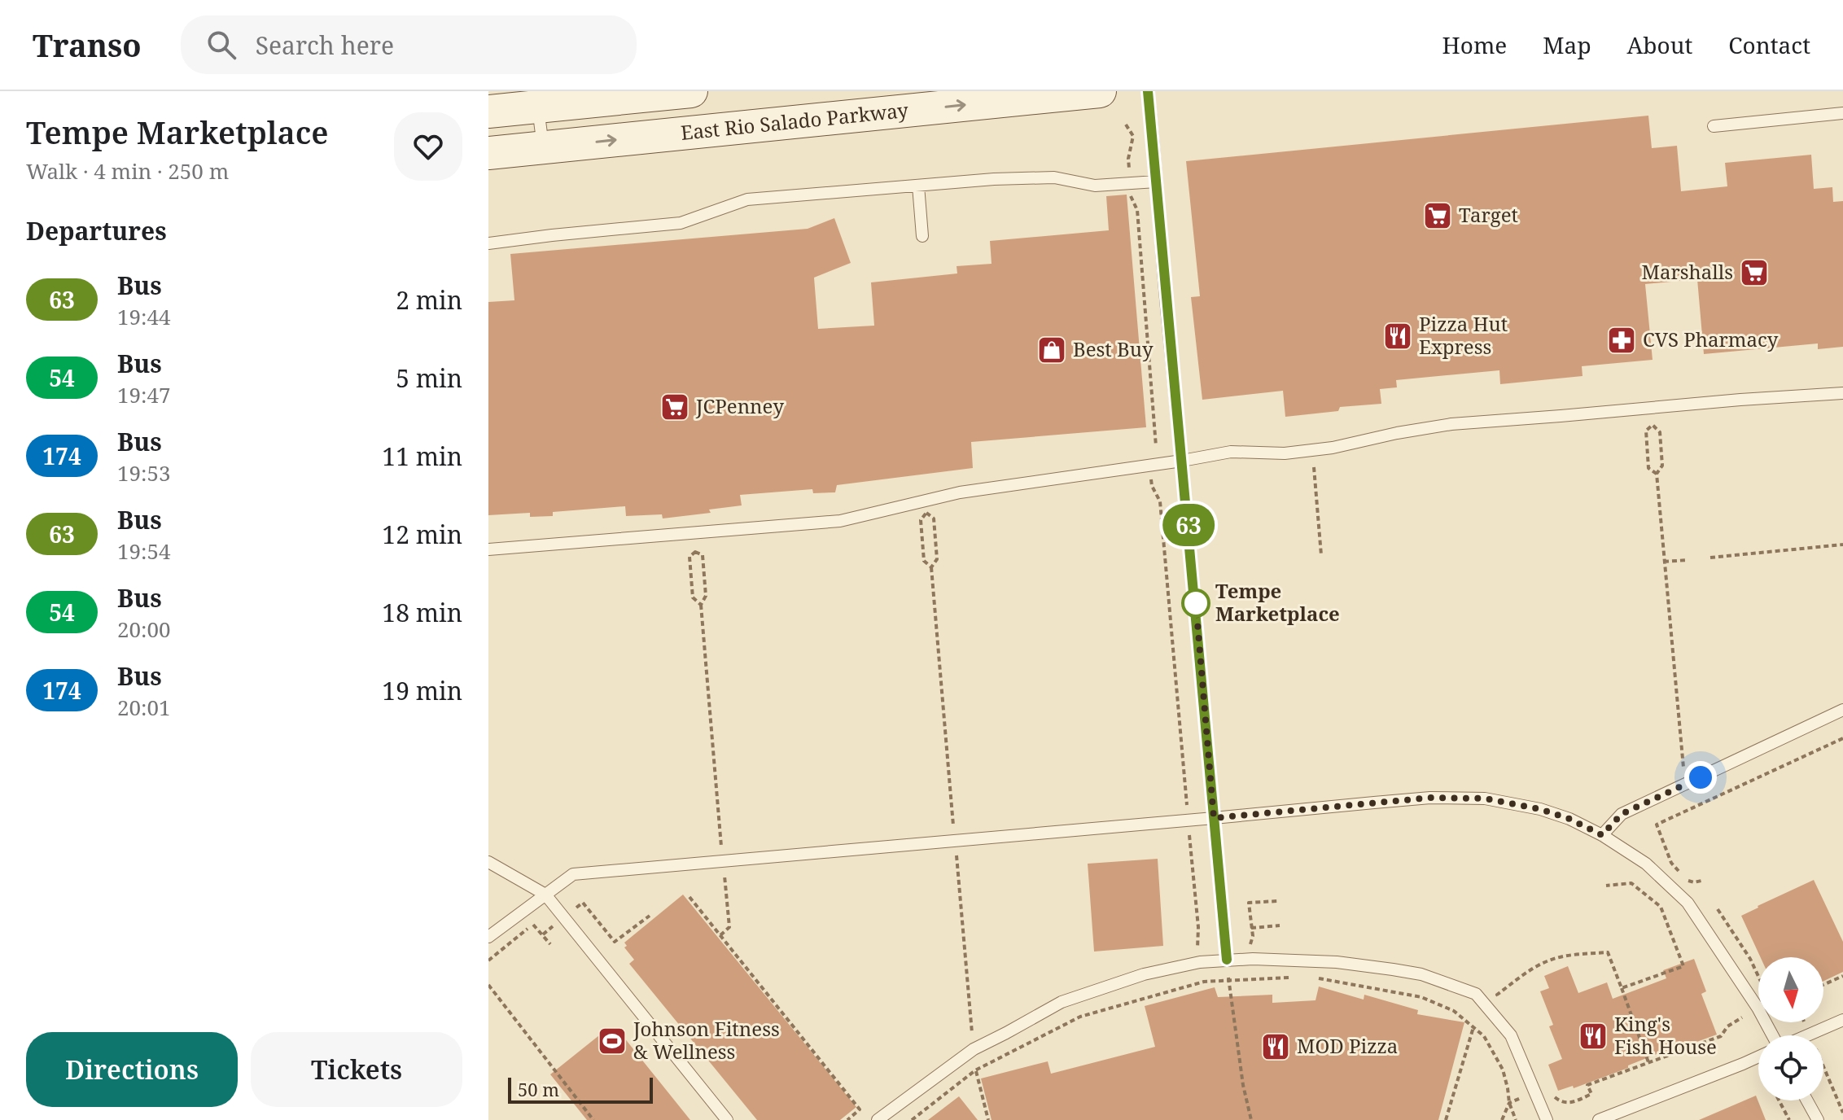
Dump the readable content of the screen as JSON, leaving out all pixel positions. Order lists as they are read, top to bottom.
{
  "streets": {
    "main road": ["East Rio Salado Parkway"]
  },
  "one_way": ["East Rio Salado Parkway"],
  "places": {
    "supermarket": ["Target", "Marshalls", "JCPenney"],
    "restaurant": ["Pizza Hut Express", "King's Fish House", "MOD Pizza"],
    "pharmacy": ["CVS Pharmacy"],
    "shop": ["Best Buy"],
    "other": ["Tempe Marketplace"],
    "sports": ["Johnson Fitness & Wellness"]
  },
  "lines": ["bus line 63"],
  "scale_bar": "50 m",
  "north": "bottom",
  "page": {
    "header": "Transo",
    "search": "Search here",
    "nav": [
      "Home",
      "Map",
      "About",
      "Contact"
    ],
    "heading": [
      ["Tempe Marketplace", "Walk · 4 min · 250 m"],
      "Departures"
    ],
    "on_map": "63",
    "list": [
      {
        "mark": "63",
        "name": "Bus",
        "note": "19:44",
        "value": "2 min"
      },
      {
        "mark": "54",
        "name": "Bus",
        "note": "19:47",
        "value": "5 min"
      },
      {
        "mark": "174",
        "name": "Bus",
        "note": "19:53",
        "value": "11 min"
      },
      {
        "mark": "63",
        "name": "Bus",
        "note": "19:54",
        "value": "12 min"
      },
      {
        "mark": "54",
        "name": "Bus",
        "note": "20:00",
        "value": "18 min"
      },
      {
        "mark": "174",
        "name": "Bus",
        "note": "20:01",
        "value": "19 min"
      }
    ],
    "buttons": ["Directions", "Tickets"],
    "scale": "50 m"
  }
}
